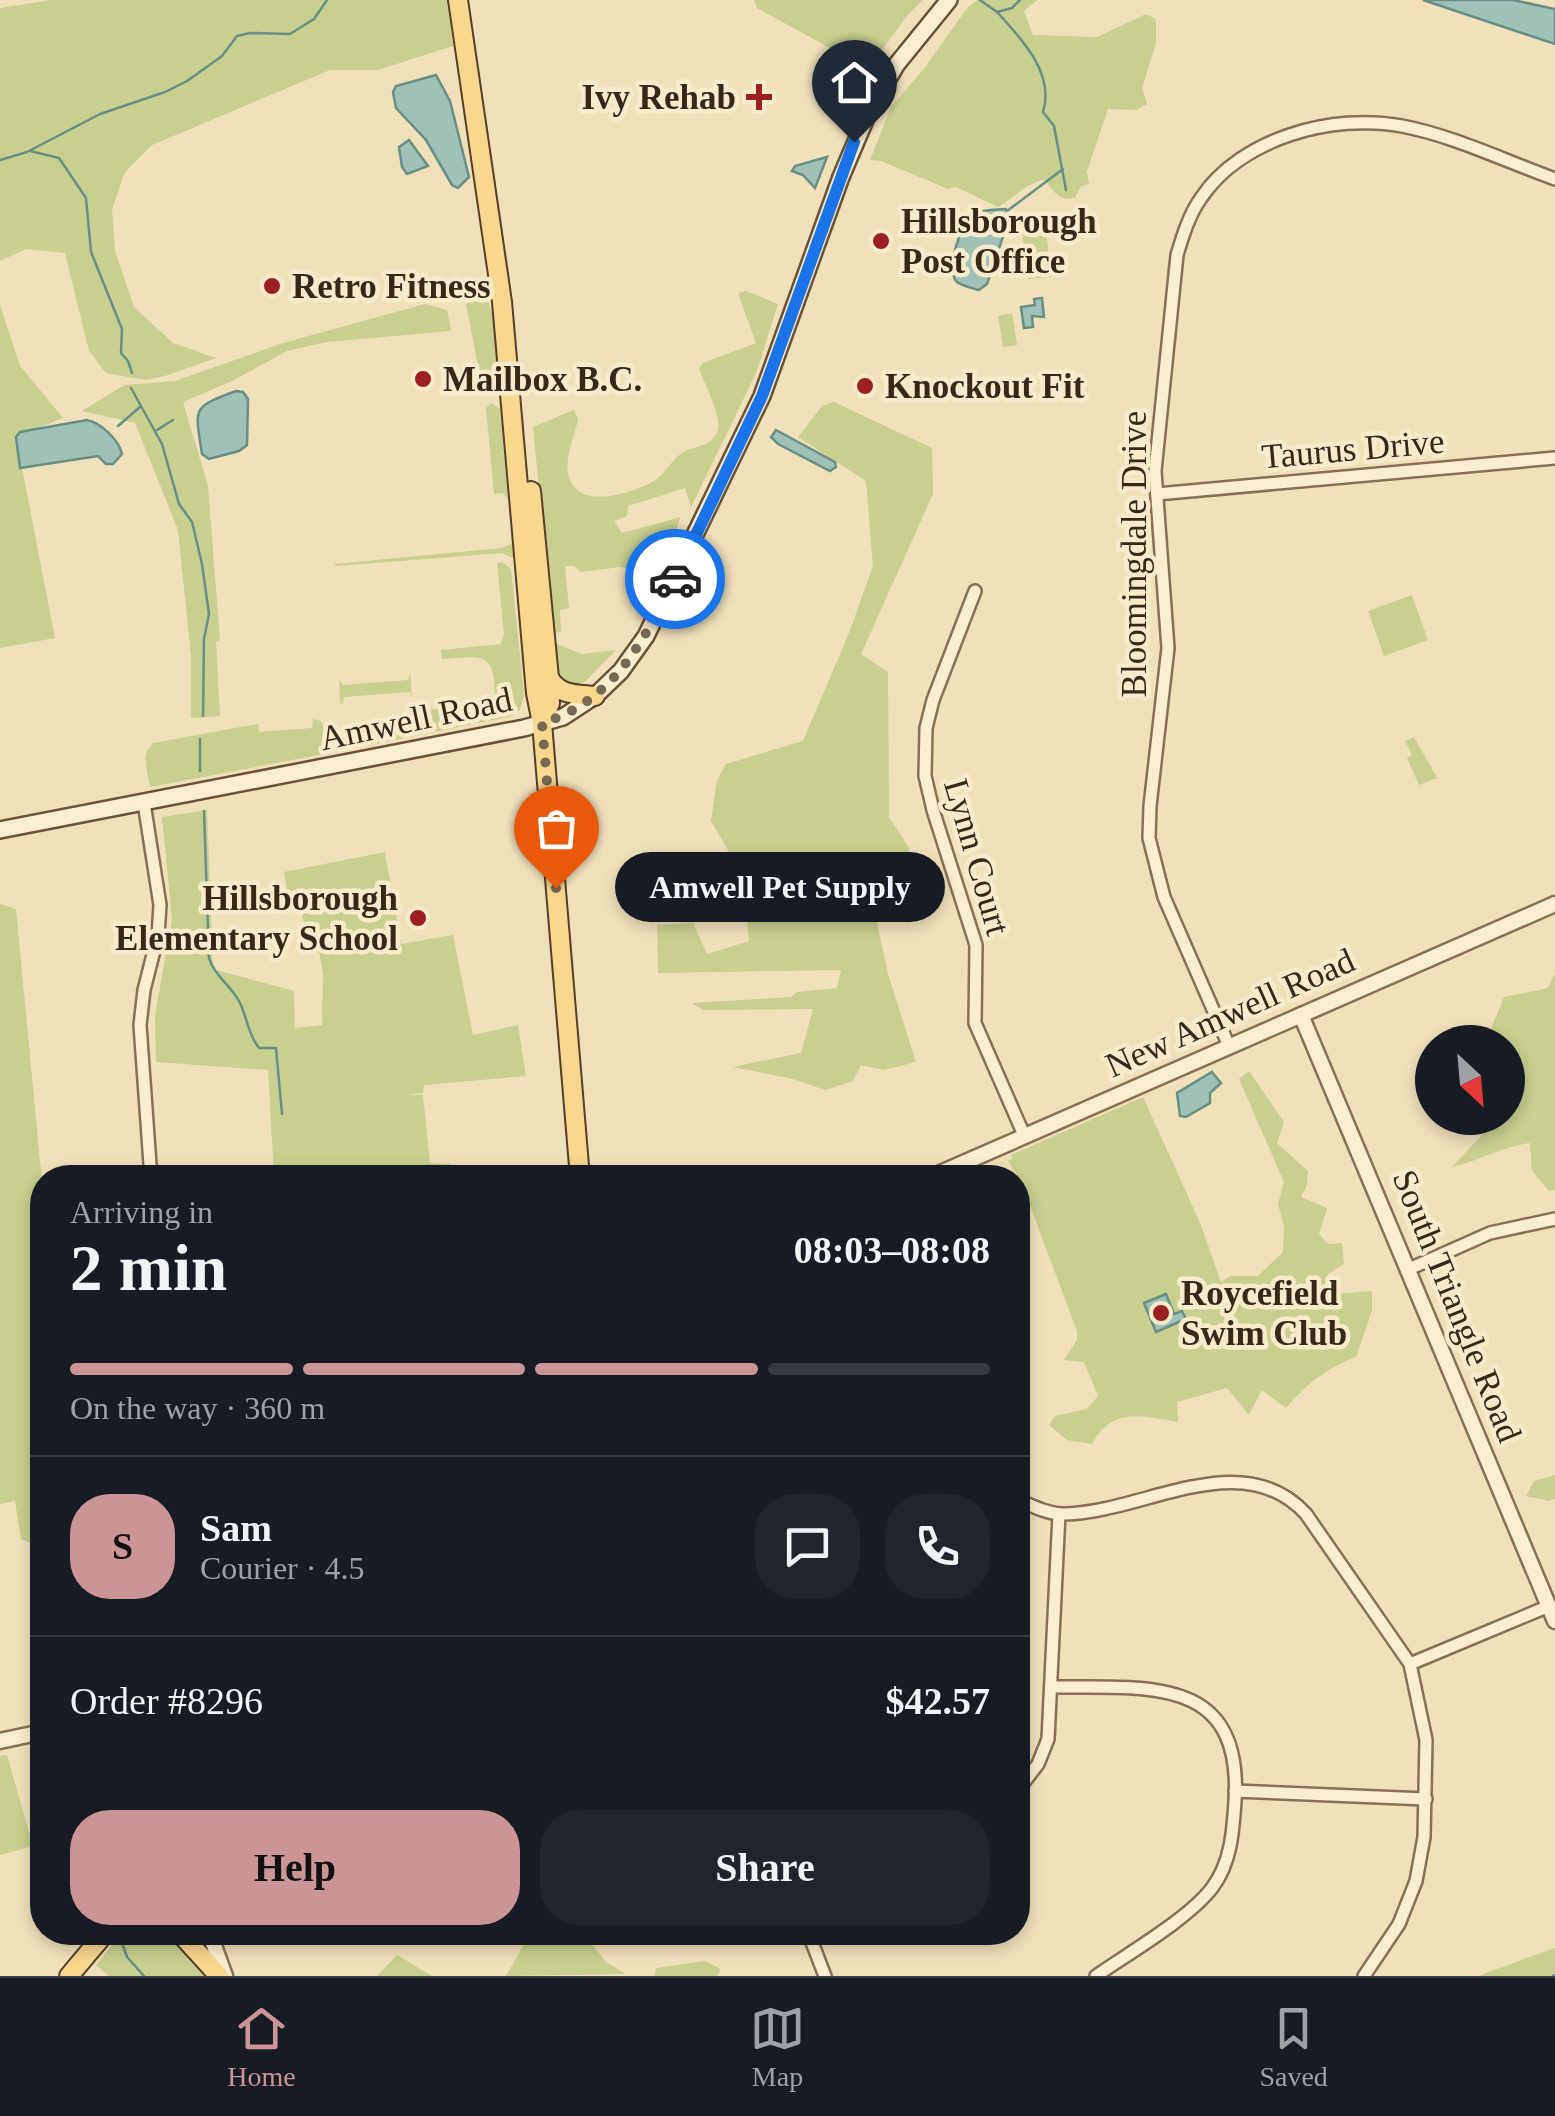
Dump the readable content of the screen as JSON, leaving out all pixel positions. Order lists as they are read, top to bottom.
{
  "streets": {
    "main road": ["Amwell Road"],
    "street": [
      "Taurus Drive",
      "Bloomingdale Drive",
      "Lynn Court",
      "New Amwell Road",
      "South Triangle Road"
    ]
  },
  "crossings": [
    ["Taurus Drive", "Bloomingdale Drive"],
    ["Bloomingdale Drive", "New Amwell Road"],
    ["Lynn Court", "New Amwell Road"],
    ["New Amwell Road", "South Triangle Road"]
  ],
  "places": {
    "health": ["Ivy Rehab"],
    "other": [
      "Hillsborough Post Office",
      "Retro Fitness",
      "Mailbox B.C.",
      "Knockout Fit",
      "Amwell Pet Supply",
      "Hillsborough Elementary School",
      "Roycefield Swim Club"
    ]
  },
  "north": "bottom right",
  "page": {
    "bubble": "Amwell Pet Supply",
    "heading": ["2 min", "Arriving in", "08:03–08:08"],
    "panel": [
      "Sam",
      "Courier · 4.5",
      "Order #8296",
      "$42.57"
    ],
    "bar": "On the way · 360 m",
    "round": "S",
    "buttons": ["Help", "Share"],
    "tabs": ["Home", "Map", "Saved"]
  }
}
